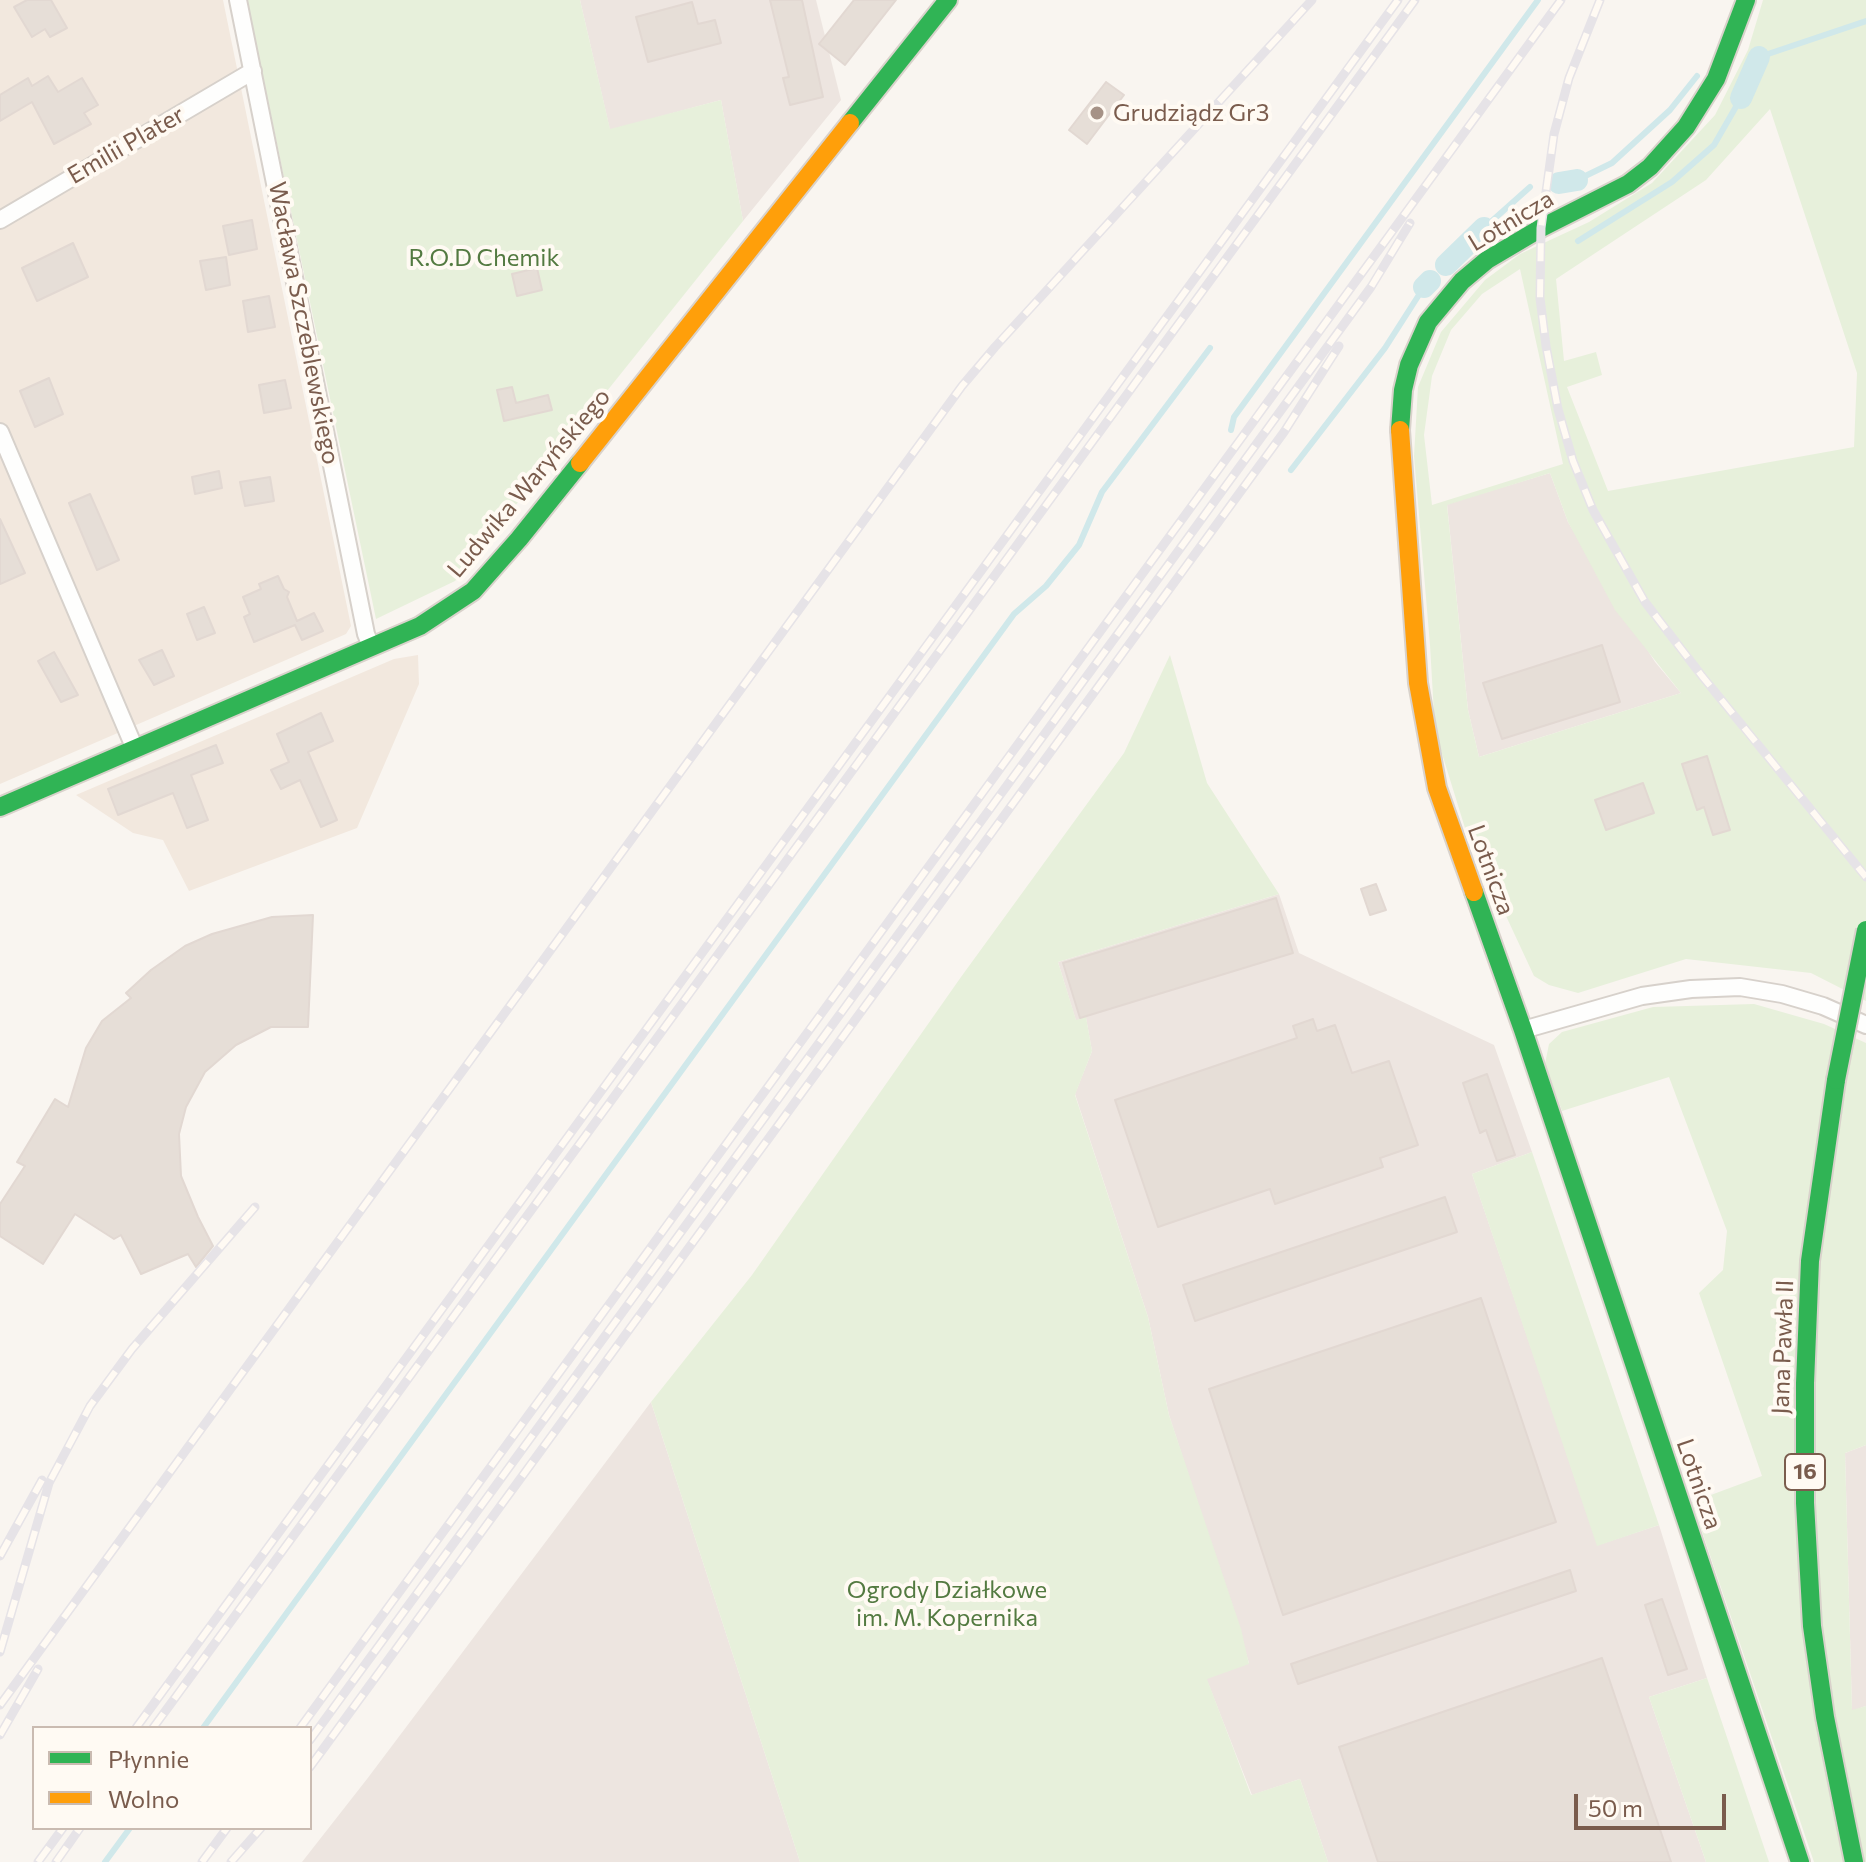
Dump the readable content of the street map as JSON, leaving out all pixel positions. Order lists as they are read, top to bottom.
{
  "streets": {
    "street": [
      "Emilii Plater",
      "Lotnicza",
      "Wacława Szczeblewskiego",
      "Ludwika Waryńskiego",
      "Jana Pawła II",
      "16"
    ]
  },
  "crossings": [
    ["Emilii Plater", "Wacława Szczeblewskiego"],
    ["Wacława Szczeblewskiego", "Ludwika Waryńskiego"]
  ],
  "parks": ["R.O.D Chemik", "Ogrody Działkowe im. M. Kopernika"],
  "places": ["Grudziądz Gr3"],
  "legend": ["Płynnie", "Wolno"],
  "scale_bar": "50 m"
}
